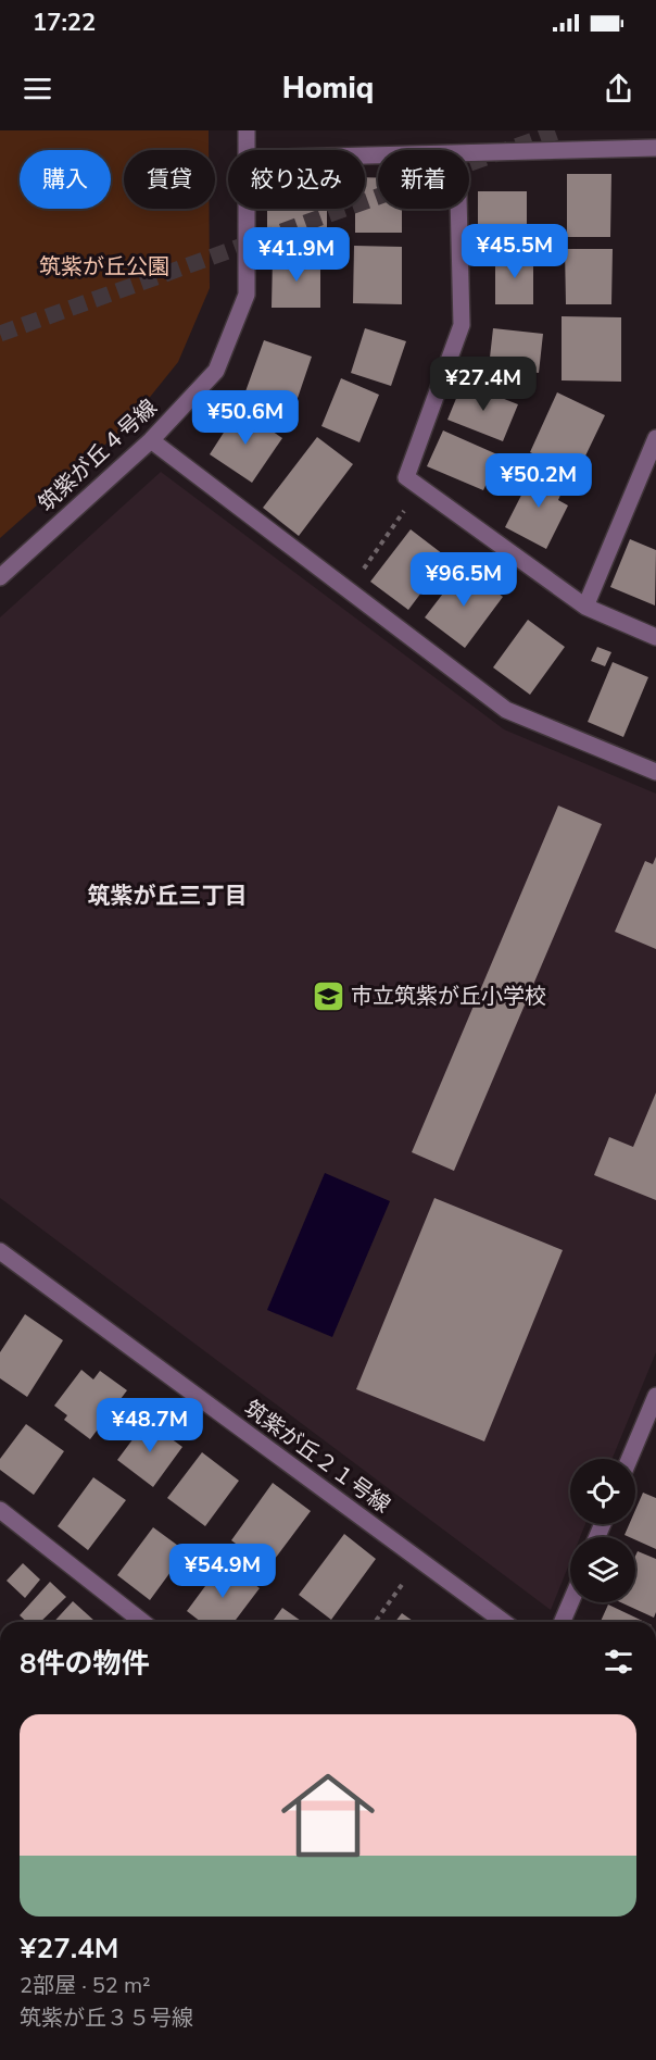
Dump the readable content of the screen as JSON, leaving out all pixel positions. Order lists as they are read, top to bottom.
{
  "streets": {
    "street": ["筑紫が丘４号線", "筑紫が丘２１号線"]
  },
  "districts": ["筑紫が丘三丁目"],
  "parks": ["筑紫が丘公園"],
  "places": {
    "school or university": ["市立筑紫が丘小学校"]
  },
  "page": {
    "status": "17:22",
    "header": "Homiq",
    "chip": [
      "購入",
      "賃貸",
      "絞り込み",
      "新着"
    ],
    "price": [
      "¥45.5M",
      "¥41.9M",
      "¥27.4M",
      "¥50.6M",
      "¥50.2M",
      "¥96.5M",
      "¥48.7M",
      "¥54.9M"
    ],
    "heading": "8件の物件",
    "list": [
      {
        "name": "¥27.4M",
        "note": "2部屋 · 52 m² · 筑紫が丘３５号線"
      }
    ]
  }
}
